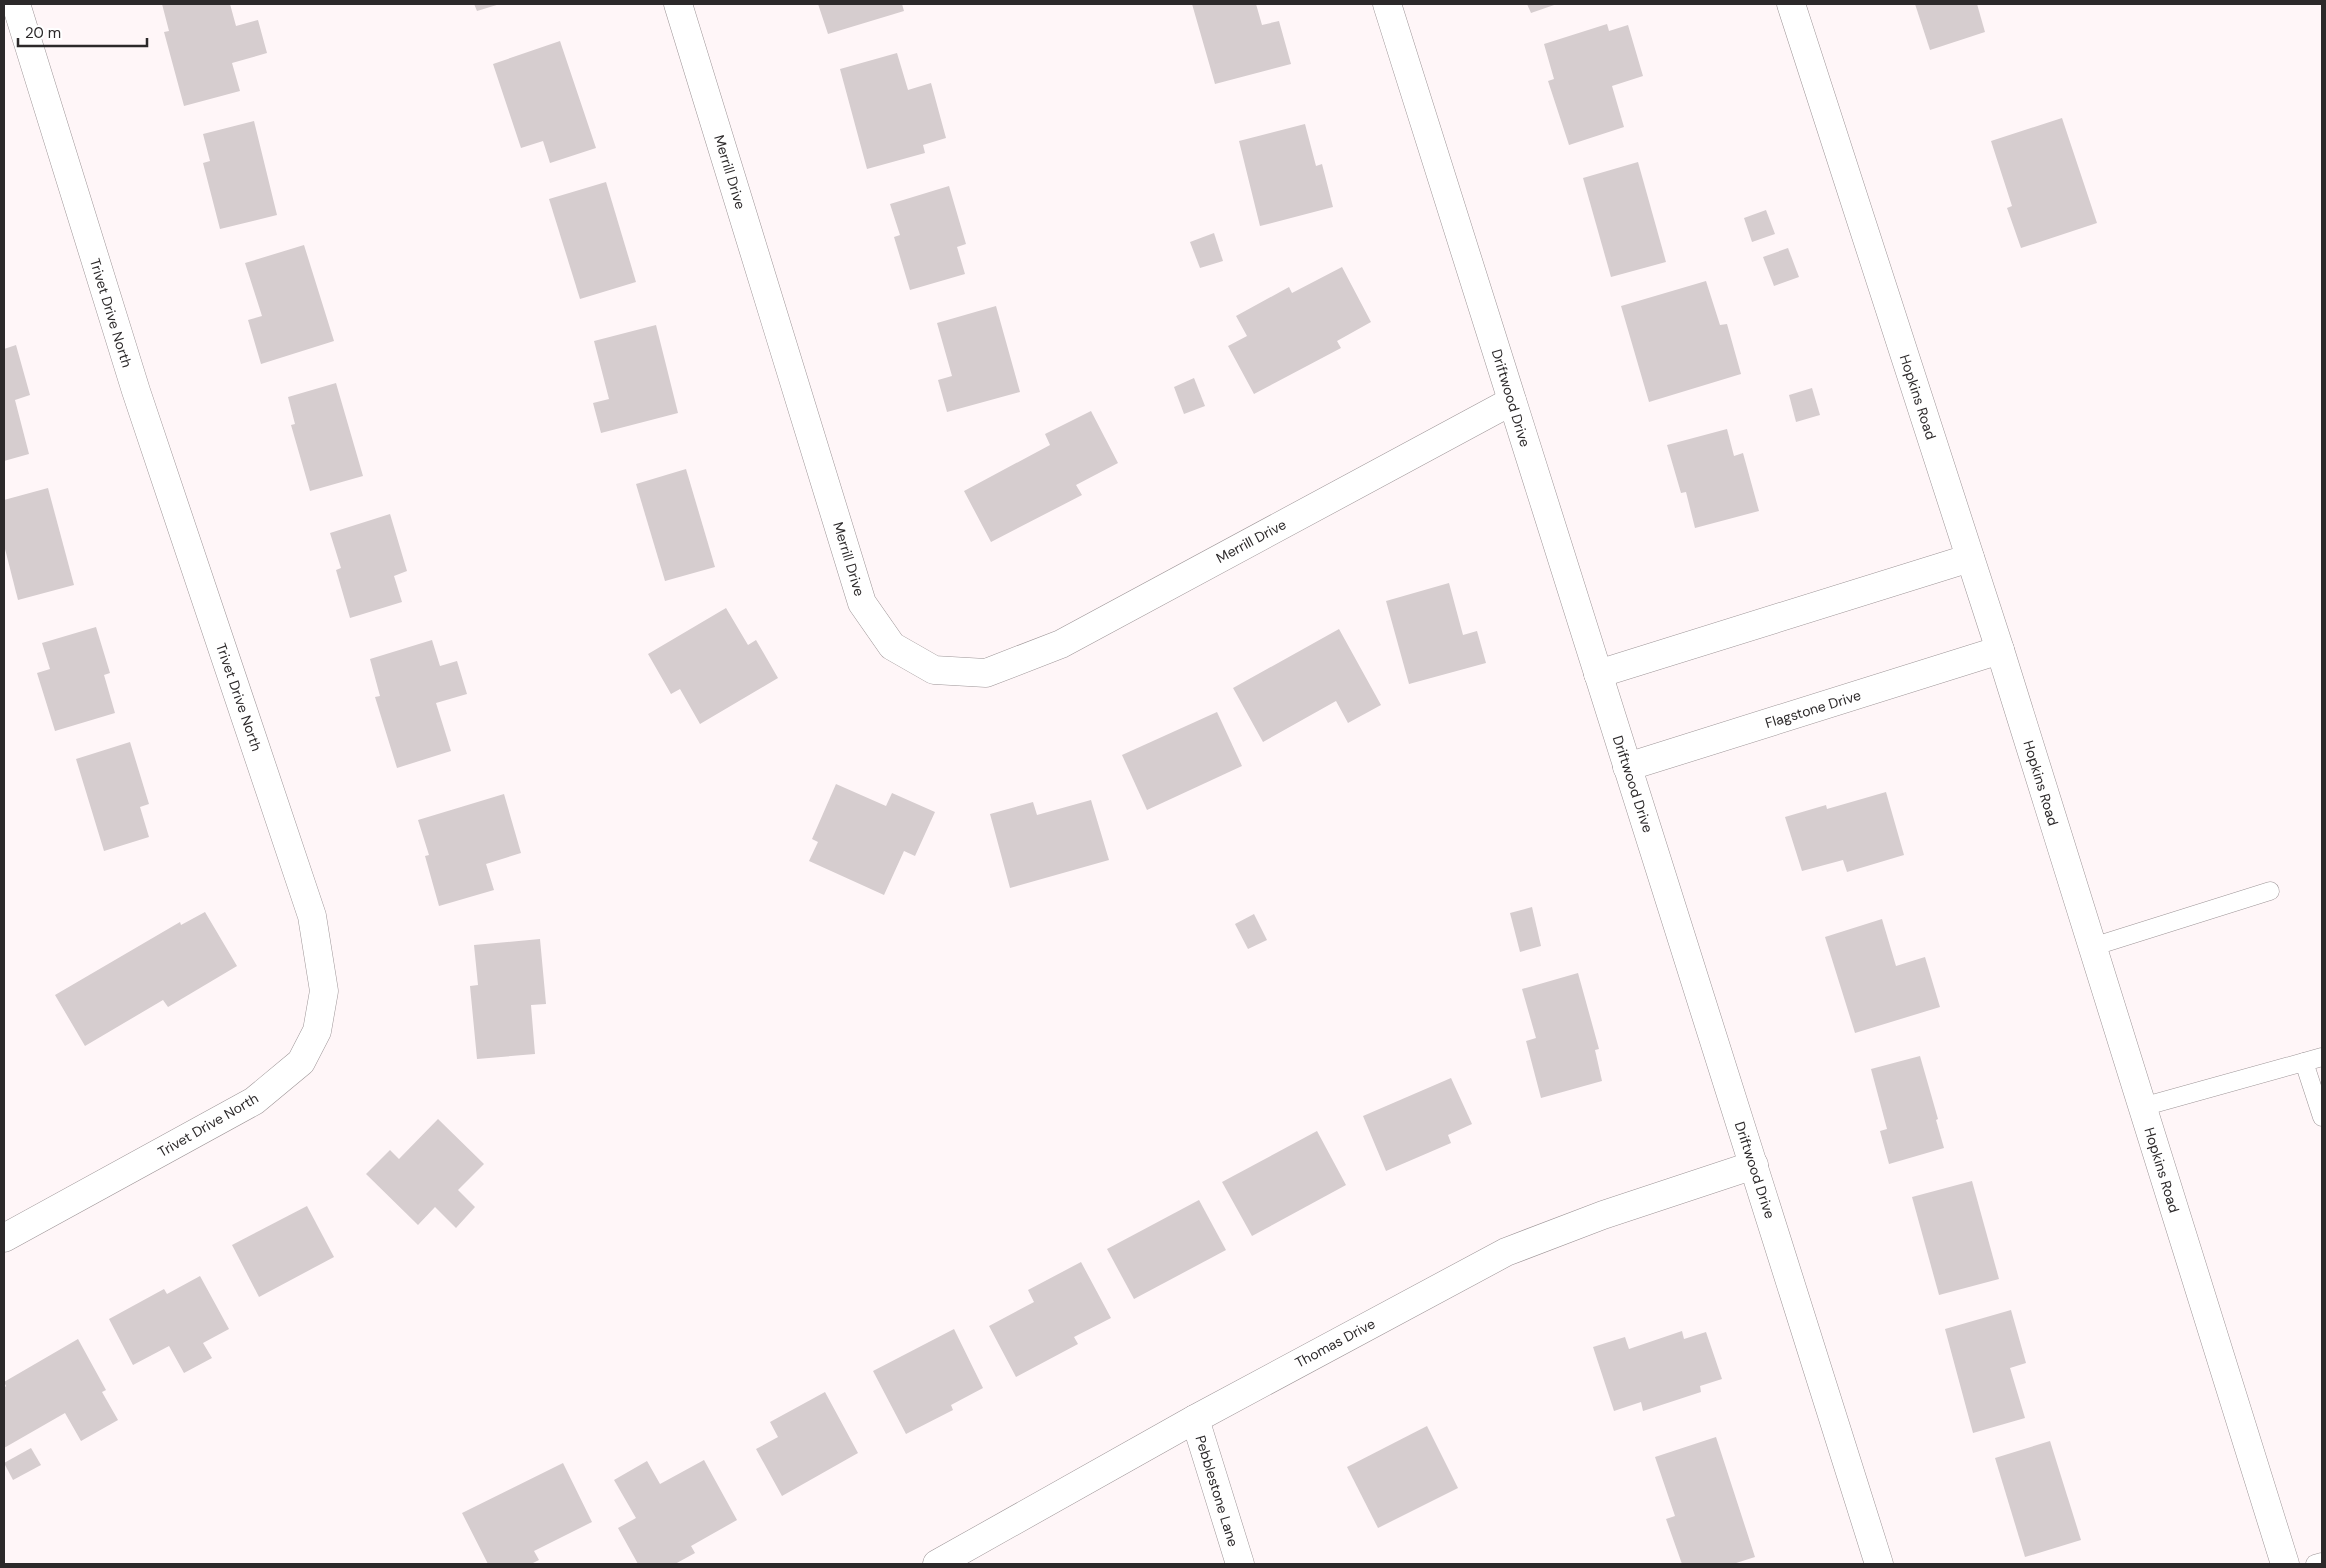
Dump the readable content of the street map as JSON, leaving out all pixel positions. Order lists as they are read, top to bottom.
{
  "streets": {
    "street": [
      "Merrill Drive",
      "Trivet Drive North",
      "Hopkins Road",
      "Driftwood Drive",
      "Flagstone Drive",
      "Thomas Drive",
      "Pebblestone Lane"
    ]
  },
  "crossings": [
    ["Merrill Drive", "Driftwood Drive"],
    ["Hopkins Road", "Flagstone Drive"],
    ["Driftwood Drive", "Flagstone Drive"],
    ["Driftwood Drive", "Thomas Drive"],
    ["Thomas Drive", "Pebblestone Lane"]
  ],
  "scale_bar": "20 m"
}
